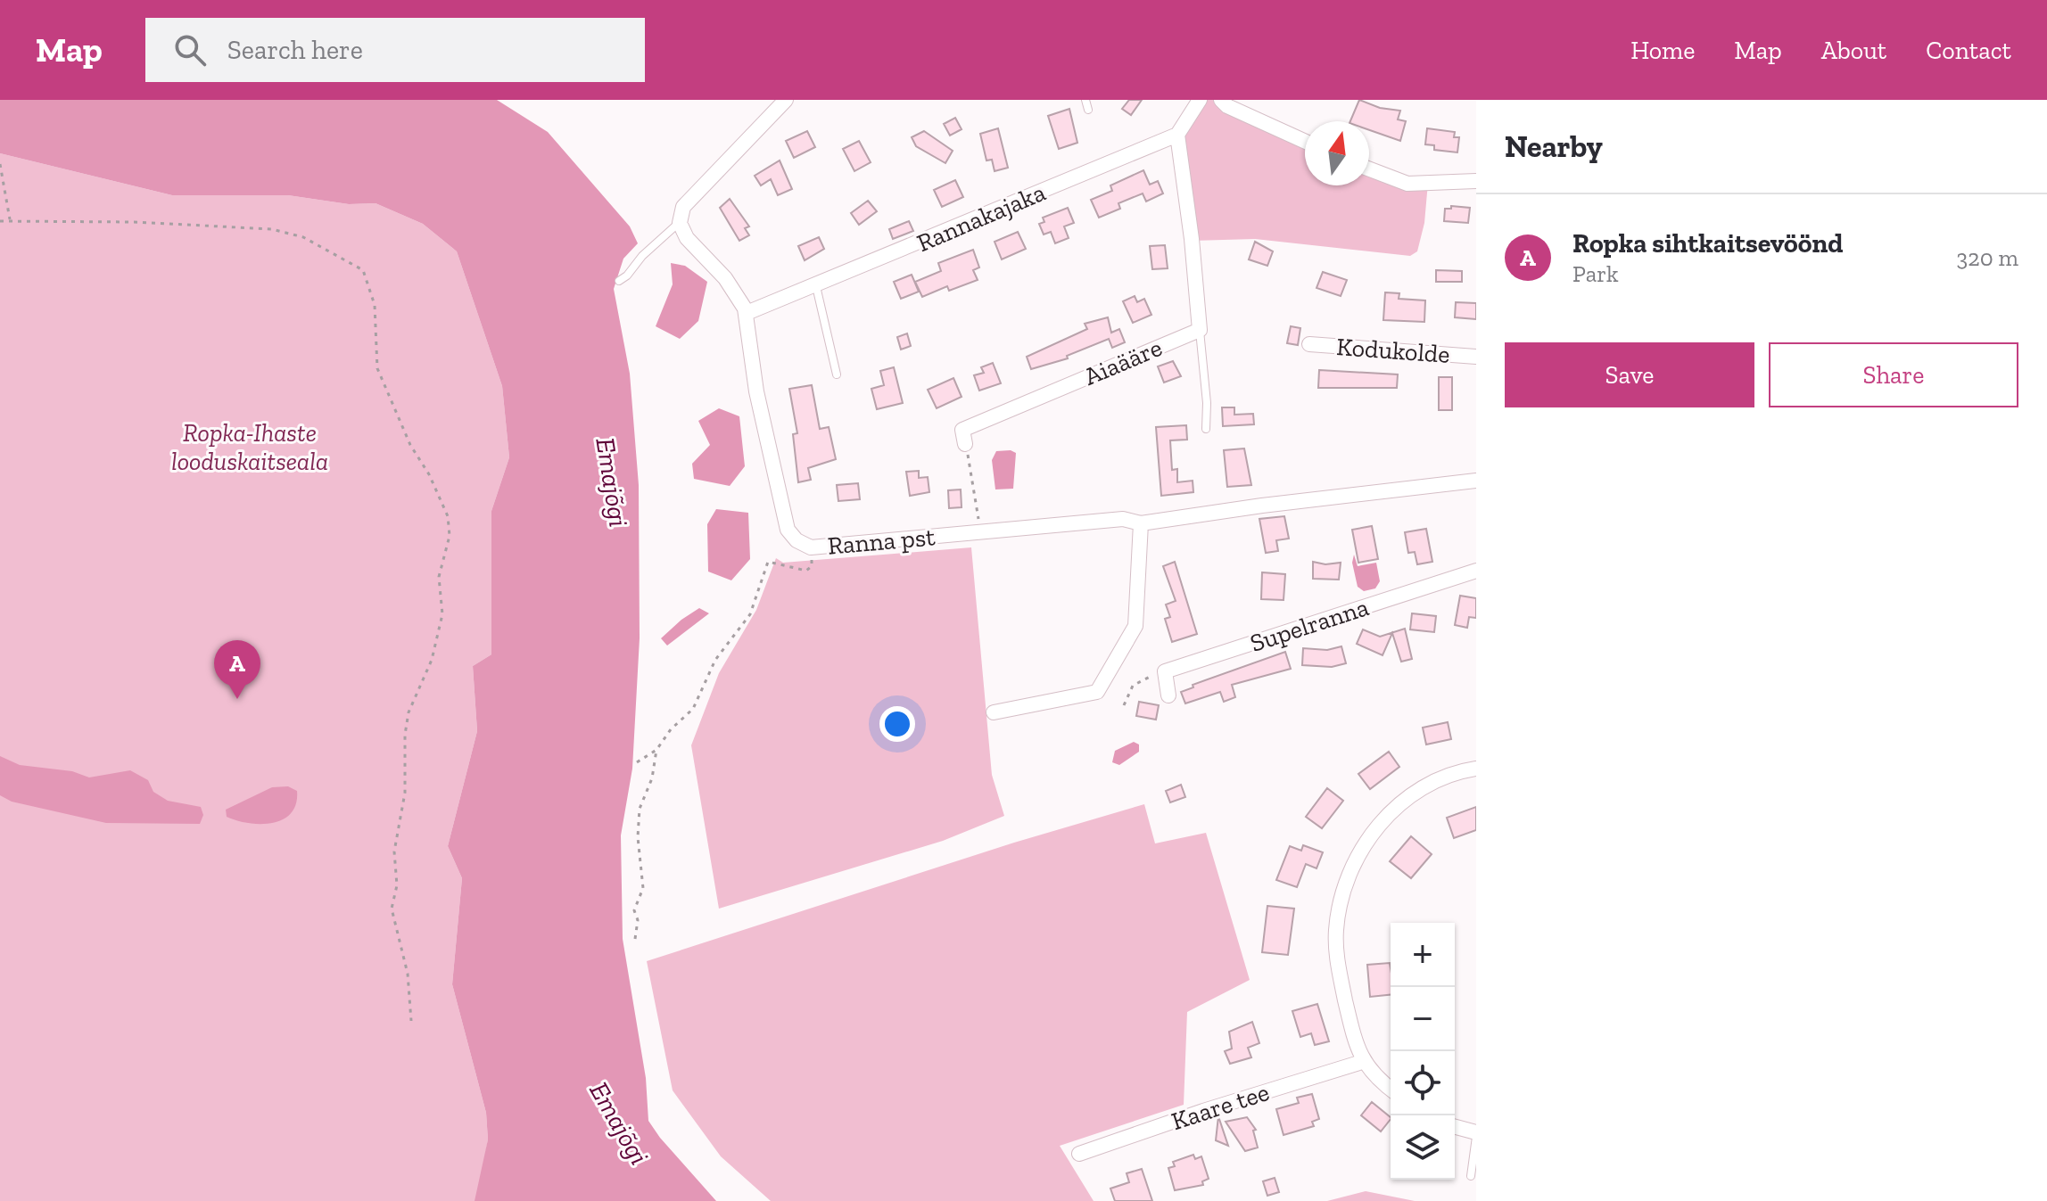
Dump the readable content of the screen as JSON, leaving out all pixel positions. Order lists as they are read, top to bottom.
{
  "streets": {
    "street": [
      "Rannakajaka",
      "Kodukolde",
      "Aiaääre",
      "Ranna pst",
      "Supelranna",
      "Kaare tee"
    ]
  },
  "crossings": [
    ["Rannakajaka", "Ranna pst"]
  ],
  "water": ["Emajõgi"],
  "parks": ["Ropka-Ihaste looduskaitseala"],
  "north": "top",
  "page": {
    "header": "Map",
    "search": "Search here",
    "nav": [
      "Home",
      "Map",
      "About",
      "Contact"
    ],
    "heading": "Nearby",
    "list": [
      {
        "mark": "A",
        "name": "Ropka sihtkaitsevöönd",
        "note": "Park",
        "value": "320 m"
      }
    ],
    "buttons": ["Save", "Share"],
    "pins": "A",
    "map_buttons": ["+", "−"]
  }
}
